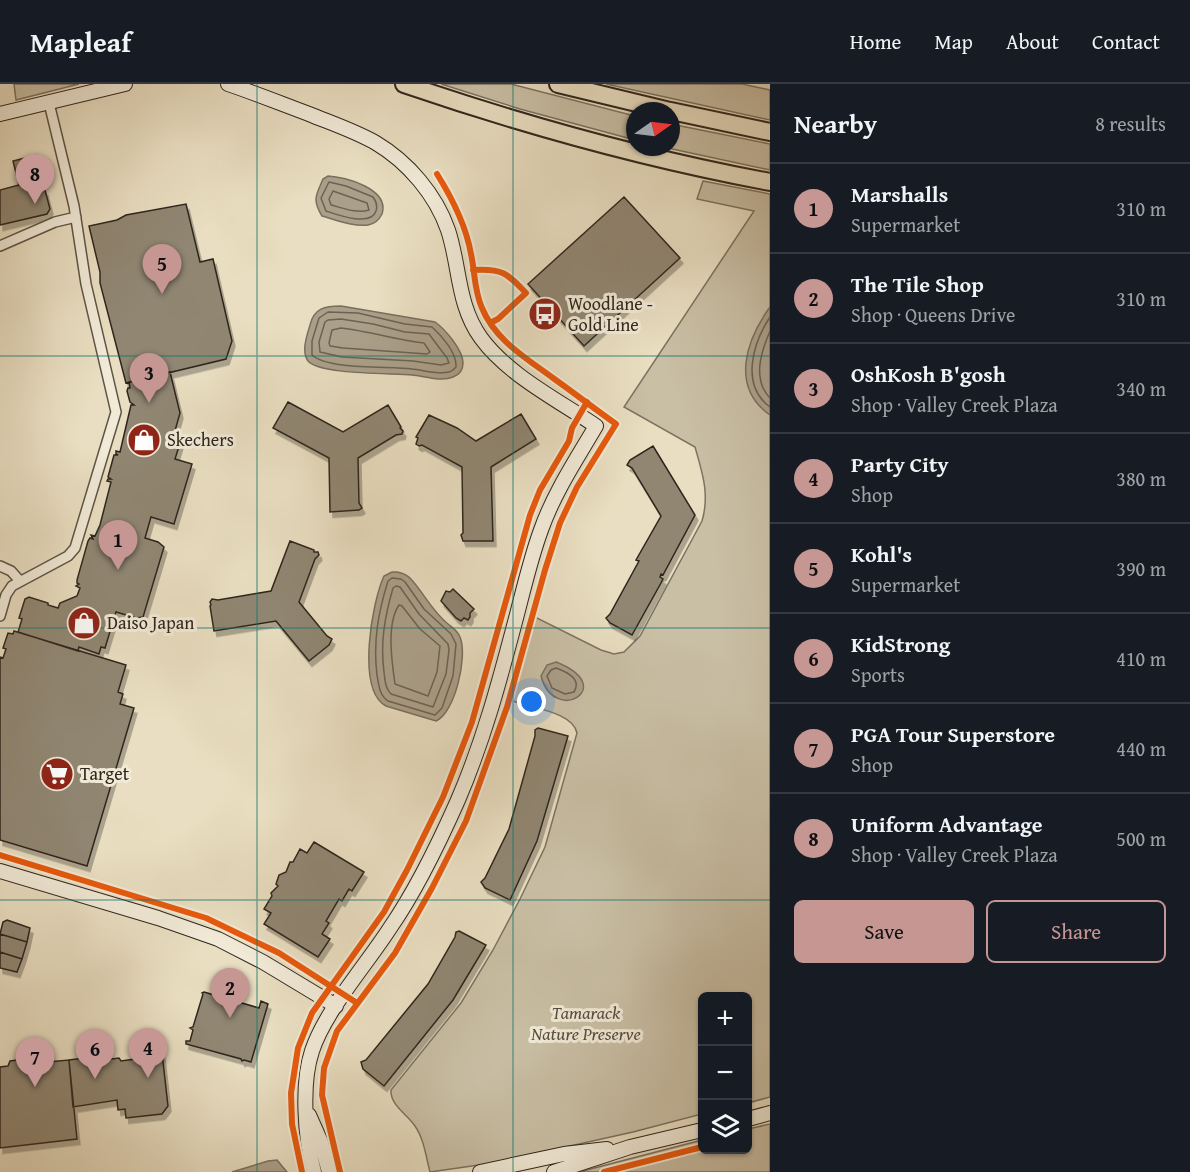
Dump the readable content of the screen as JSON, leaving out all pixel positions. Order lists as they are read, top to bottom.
{
  "parks": ["Tamarack Nature Preserve"],
  "places": {
    "bus stop": ["Woodlane - Gold Line"],
    "shop": ["Skechers", "Daiso Japan"],
    "supermarket": ["Target"]
  },
  "north": "right",
  "page": {
    "header": "Mapleaf",
    "nav": [
      "Home",
      "Map",
      "About",
      "Contact"
    ],
    "heading": ["Nearby", "8 results"],
    "pins": [
      "8",
      "5",
      "3",
      "1",
      "2",
      "4",
      "6",
      "7"
    ],
    "list": [
      {
        "mark": "1",
        "name": "Marshalls",
        "note": "Supermarket",
        "value": "310 m"
      },
      {
        "mark": "2",
        "name": "The Tile Shop",
        "note": "Shop · Queens Drive",
        "value": "310 m"
      },
      {
        "mark": "3",
        "name": "OshKosh B'gosh",
        "note": "Shop · Valley Creek Plaza",
        "value": "340 m"
      },
      {
        "mark": "4",
        "name": "Party City",
        "note": "Shop",
        "value": "380 m"
      },
      {
        "mark": "5",
        "name": "Kohl's",
        "note": "Supermarket",
        "value": "390 m"
      },
      {
        "mark": "6",
        "name": "KidStrong",
        "note": "Sports",
        "value": "410 m"
      },
      {
        "mark": "7",
        "name": "PGA Tour Superstore",
        "note": "Shop",
        "value": "440 m"
      },
      {
        "mark": "8",
        "name": "Uniform Advantage",
        "note": "Shop · Valley Creek Plaza",
        "value": "500 m"
      }
    ],
    "buttons": ["Save", "Share"],
    "map_buttons": ["+", "−"]
  }
}
